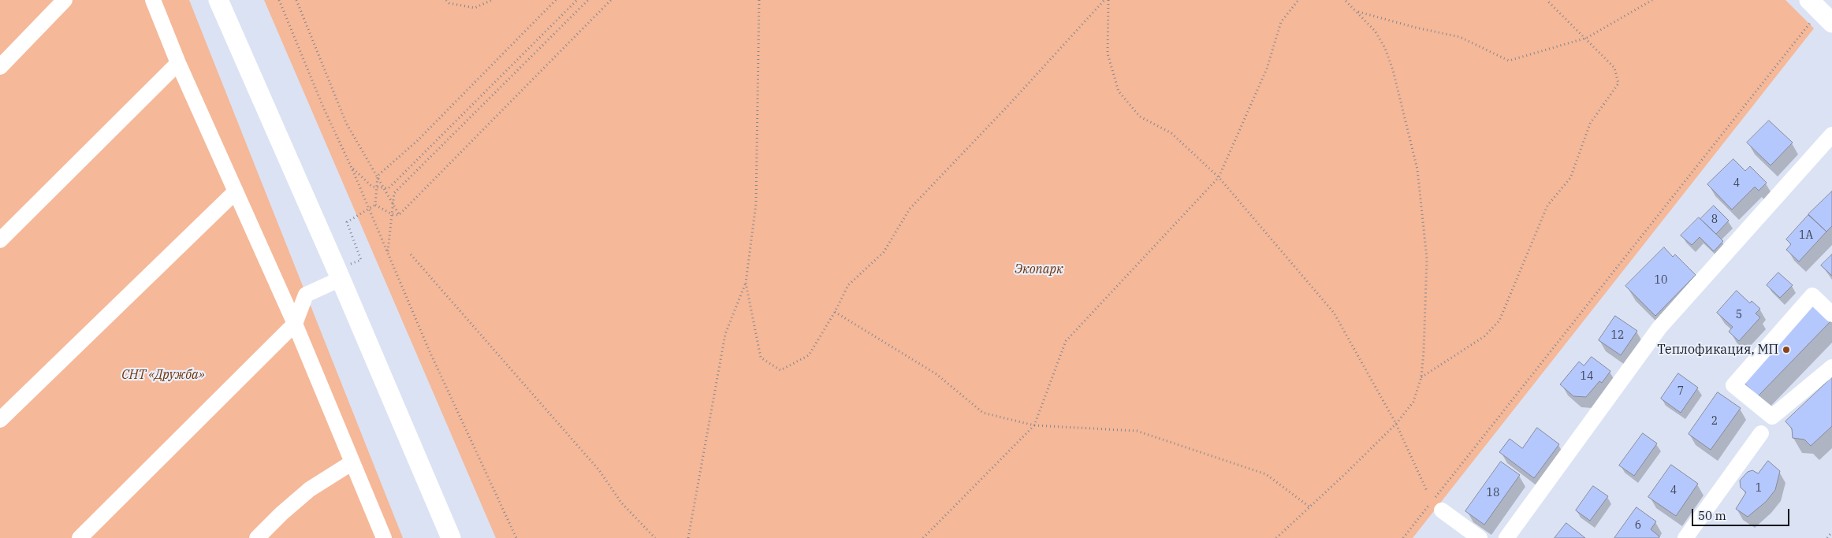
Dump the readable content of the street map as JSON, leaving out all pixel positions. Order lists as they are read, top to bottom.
{
  "parks": ["Экопарк", "СНТ «Дружба»"],
  "places": ["Теплофикация, МП"],
  "house_numbers": [
    "4",
    "8",
    "1А",
    "10",
    "5",
    "12",
    "14",
    "7",
    "2",
    "1",
    "4",
    "18",
    "6"
  ],
  "scale_bar": "50 m"
}
